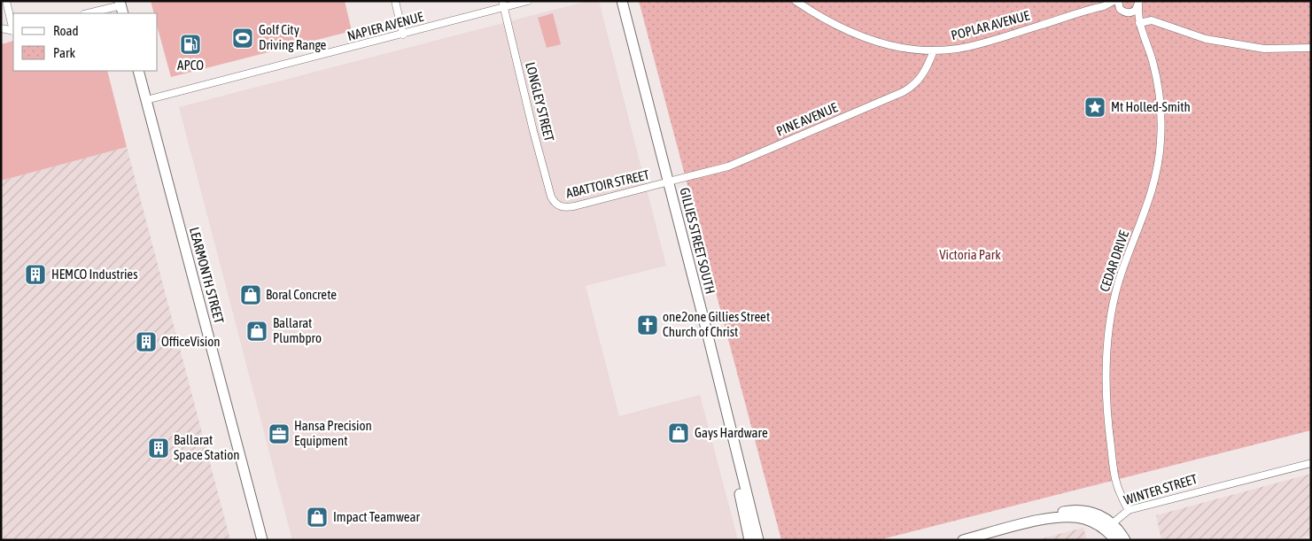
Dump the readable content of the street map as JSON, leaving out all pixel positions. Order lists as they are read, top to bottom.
{
  "streets": {
    "main road": ["GILLIES STREET SOUTH", "LEARMONTH STREET"],
    "street": [
      "POPLAR AVENUE",
      "NAPIER AVENUE",
      "LONGLEY STREET",
      "PINE AVENUE",
      "ABATTOIR STREET",
      "CEDAR DRIVE",
      "WINTER STREET"
    ]
  },
  "crossings": [
    ["POPLAR AVENUE", "PINE AVENUE"],
    ["POPLAR AVENUE", "CEDAR DRIVE"],
    ["NAPIER AVENUE", "LONGLEY STREET"],
    ["NAPIER AVENUE", "LEARMONTH STREET"],
    ["LONGLEY STREET", "ABATTOIR STREET"],
    ["PINE AVENUE", "ABATTOIR STREET"],
    ["PINE AVENUE", "GILLIES STREET SOUTH"],
    ["ABATTOIR STREET", "GILLIES STREET SOUTH"],
    ["CEDAR DRIVE", "WINTER STREET"]
  ],
  "parks": ["Victoria Park"],
  "places": {
    "sports": ["Golf City Driving Range"],
    "fuel station": ["APCO"],
    "place": ["Mt Holled-Smith"],
    "building": ["HEMCO Industries", "OfficeVision", "Ballarat Space Station"],
    "shop": [
      "Boral Concrete",
      "Ballarat Plumbpro",
      "Gays Hardware",
      "Impact Teamwear"
    ],
    "church": ["one2one Gillies Street Church of Christ"],
    "office": ["Hansa Precision Equipment"]
  },
  "legend": ["Road", "Park"]
}
